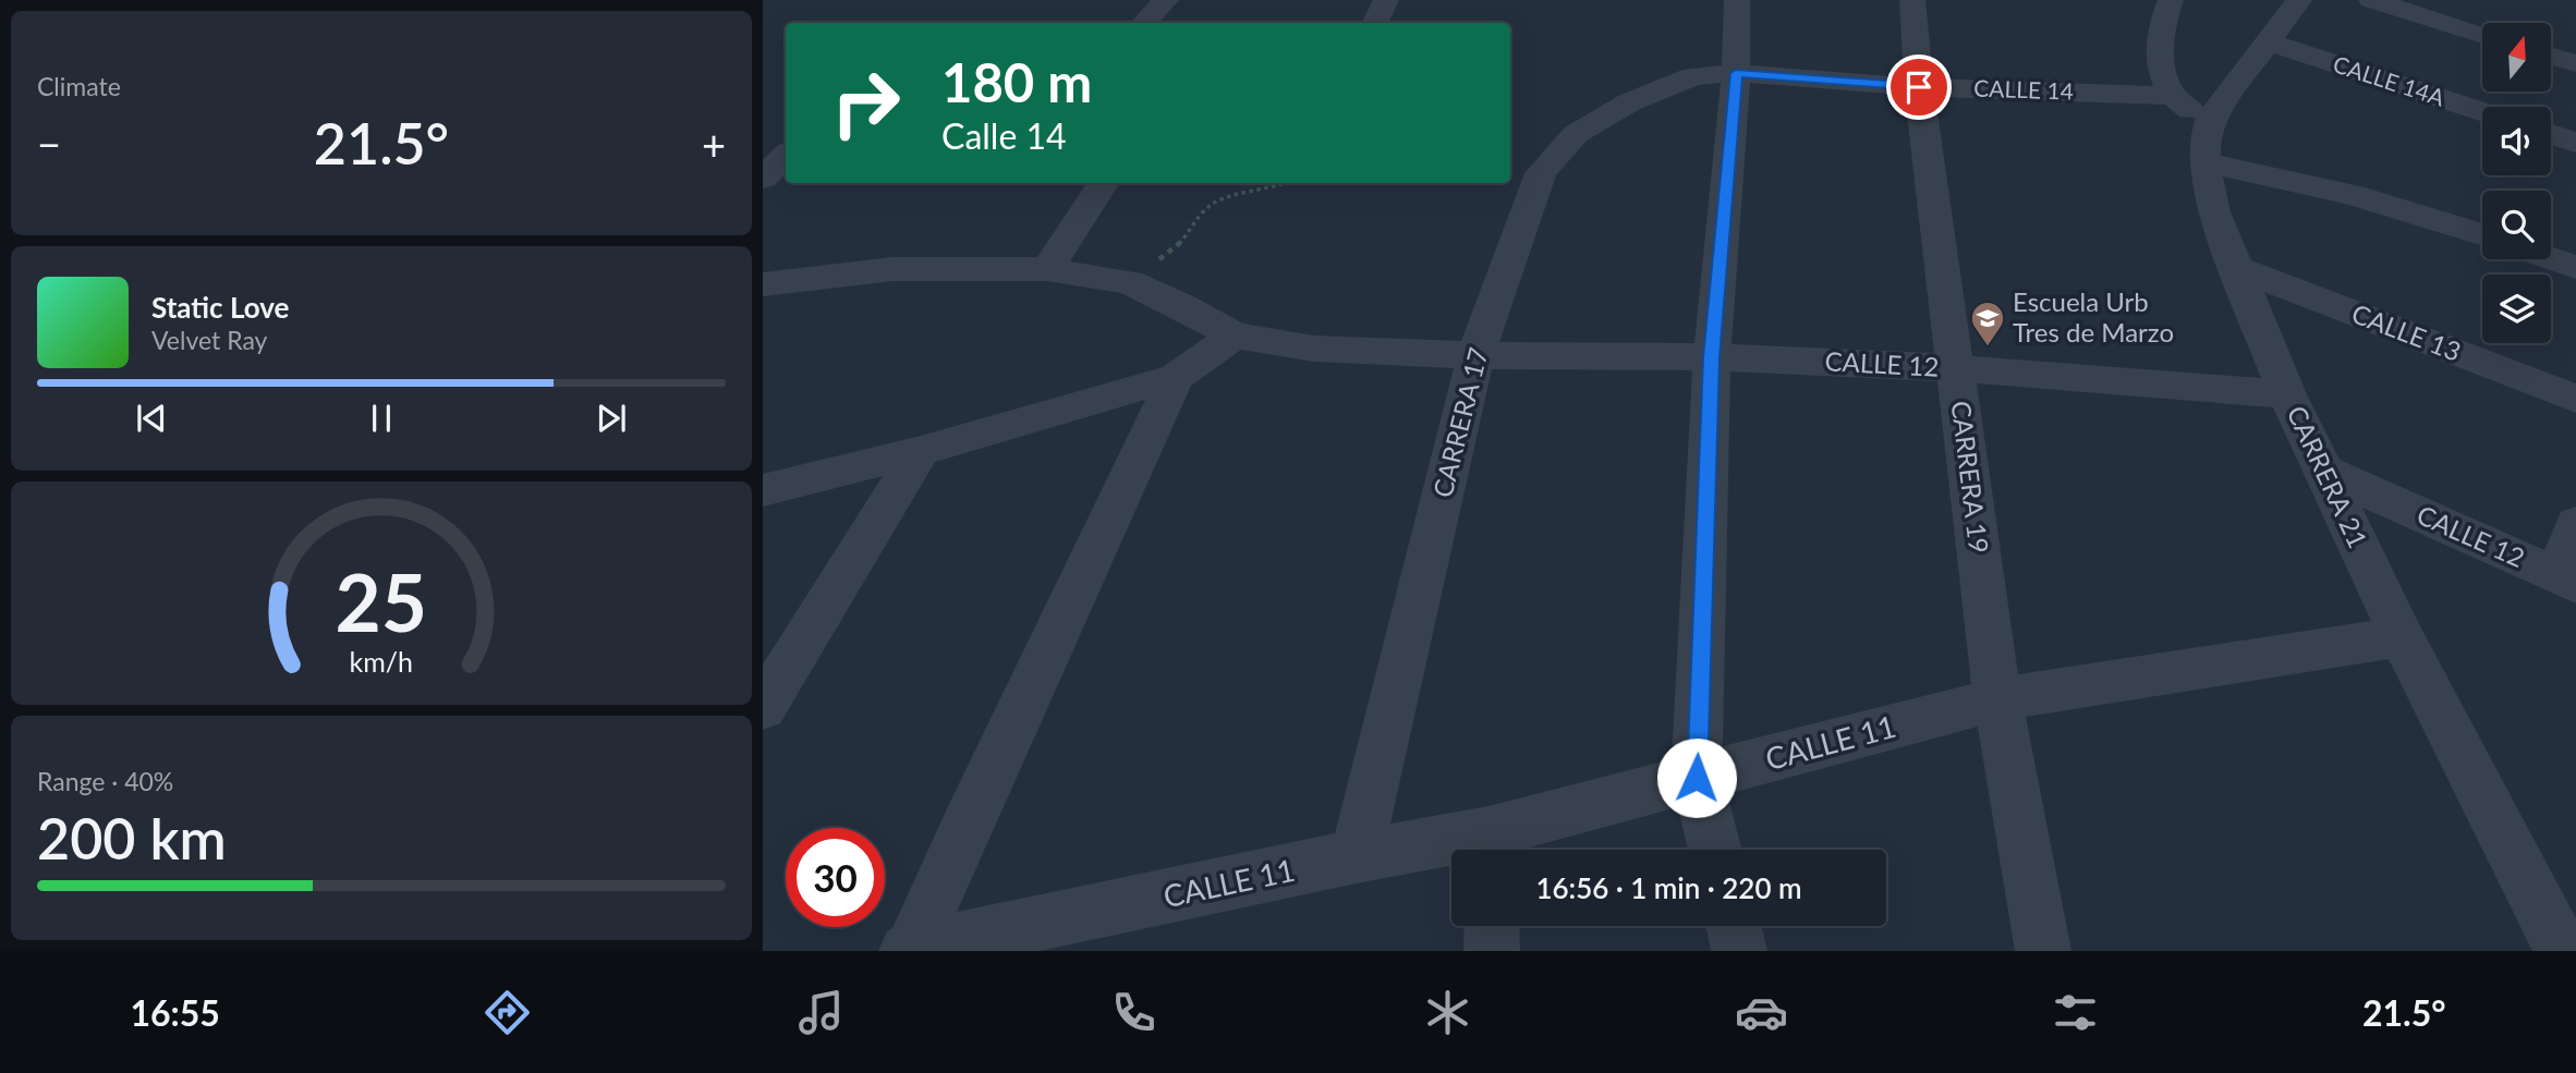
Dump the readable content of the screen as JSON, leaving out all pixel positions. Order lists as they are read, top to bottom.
{
  "streets": {
    "street": [
      "CALLE 14A",
      "CALLE 14",
      "CALLE 13",
      "CALLE 12",
      "CARRERA 17",
      "CARRERA 19",
      "CARRERA 21",
      "CALLE 11"
    ]
  },
  "crossings": [
    ["CALLE 14", "CARRERA 17"],
    ["CALLE 14", "CARRERA 19"],
    ["CALLE 13", "CARRERA 21"],
    ["CALLE 12", "CARRERA 17"],
    ["CALLE 12", "CARRERA 19"],
    ["CALLE 12", "CARRERA 21"],
    ["CARRERA 17", "CALLE 11"],
    ["CARRERA 19", "CALLE 11"],
    ["CARRERA 21", "CALLE 11"]
  ],
  "places": {
    "school or university": ["Escuela Urb Tres de Marzo"]
  },
  "north": "top",
  "page": {
    "tile": [
      "Climate",
      ["Range · 40%", "200 km"]
    ],
    "turn": ["180 m", "Calle 14"],
    "heat": ["−", "21.5°", "+"],
    "song": ["Static Love", "Velvet Ray"],
    "limit": "30",
    "trip": "16:56 · 1 min · 220 m",
    "tabs": ["16:55", "21.5°"],
    "gauge": ["25", "km/h"]
  }
}
